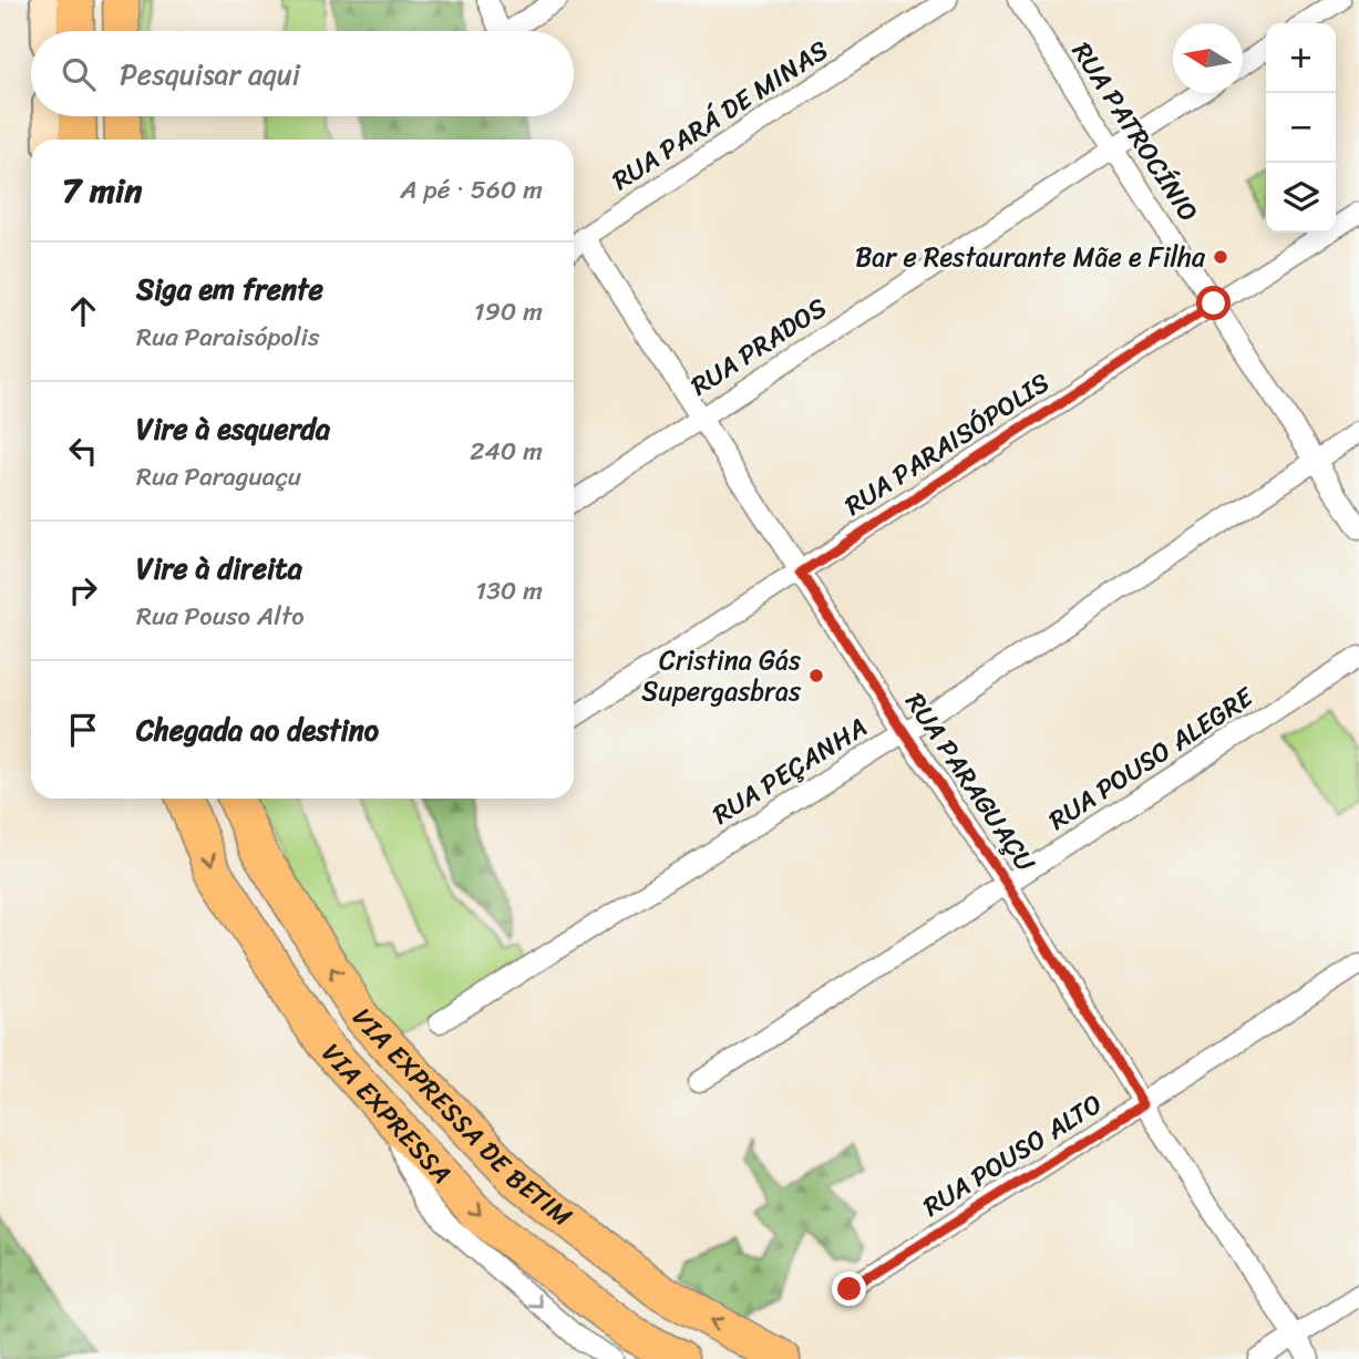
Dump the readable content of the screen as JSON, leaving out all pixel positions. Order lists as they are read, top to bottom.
{
  "streets": {
    "highway": ["VIA EXPRESSA", "VIA EXPRESSA DE BETIM"],
    "street": [
      "RUA PARÁ DE MINAS",
      "RUA PATROCÍNIO",
      "RUA PRADOS",
      "RUA PARAISÓPOLIS",
      "RUA POUSO ALEGRE",
      "RUA PEÇANHA",
      "RUA PARAGUAÇU",
      "RUA POUSO ALTO"
    ]
  },
  "crossings": [
    ["RUA PARÁ DE MINAS", "RUA PARAGUAÇU"],
    ["RUA PATROCÍNIO", "RUA PRADOS"],
    ["RUA PATROCÍNIO", "RUA PARAISÓPOLIS"],
    ["RUA PATROCÍNIO", "RUA PEÇANHA"],
    ["RUA PRADOS", "RUA PARAGUAÇU"],
    ["RUA PARAISÓPOLIS", "RUA PARAGUAÇU"],
    ["RUA POUSO ALEGRE", "RUA PARAGUAÇU"],
    ["RUA PEÇANHA", "RUA PARAGUAÇU"],
    ["RUA PARAGUAÇU", "RUA POUSO ALTO"]
  ],
  "one_way": ["VIA EXPRESSA", "VIA EXPRESSA DE BETIM"],
  "places": ["Bar e Restaurante Mãe e Filha", "Cristina Gás Supergasbras"],
  "north": "left",
  "page": {
    "map_buttons": ["+", "−"],
    "search": "Pesquisar aqui",
    "heading": ["7 min", "A pé · 560 m"],
    "list": [
      ["Siga em frente", "Rua Paraisópolis", "190 m"],
      ["Vire à esquerda", "Rua Paraguaçu", "240 m"],
      ["Vire à direita", "Rua Pouso Alto", "130 m"],
      "Chegada ao destino"
    ]
  }
}
